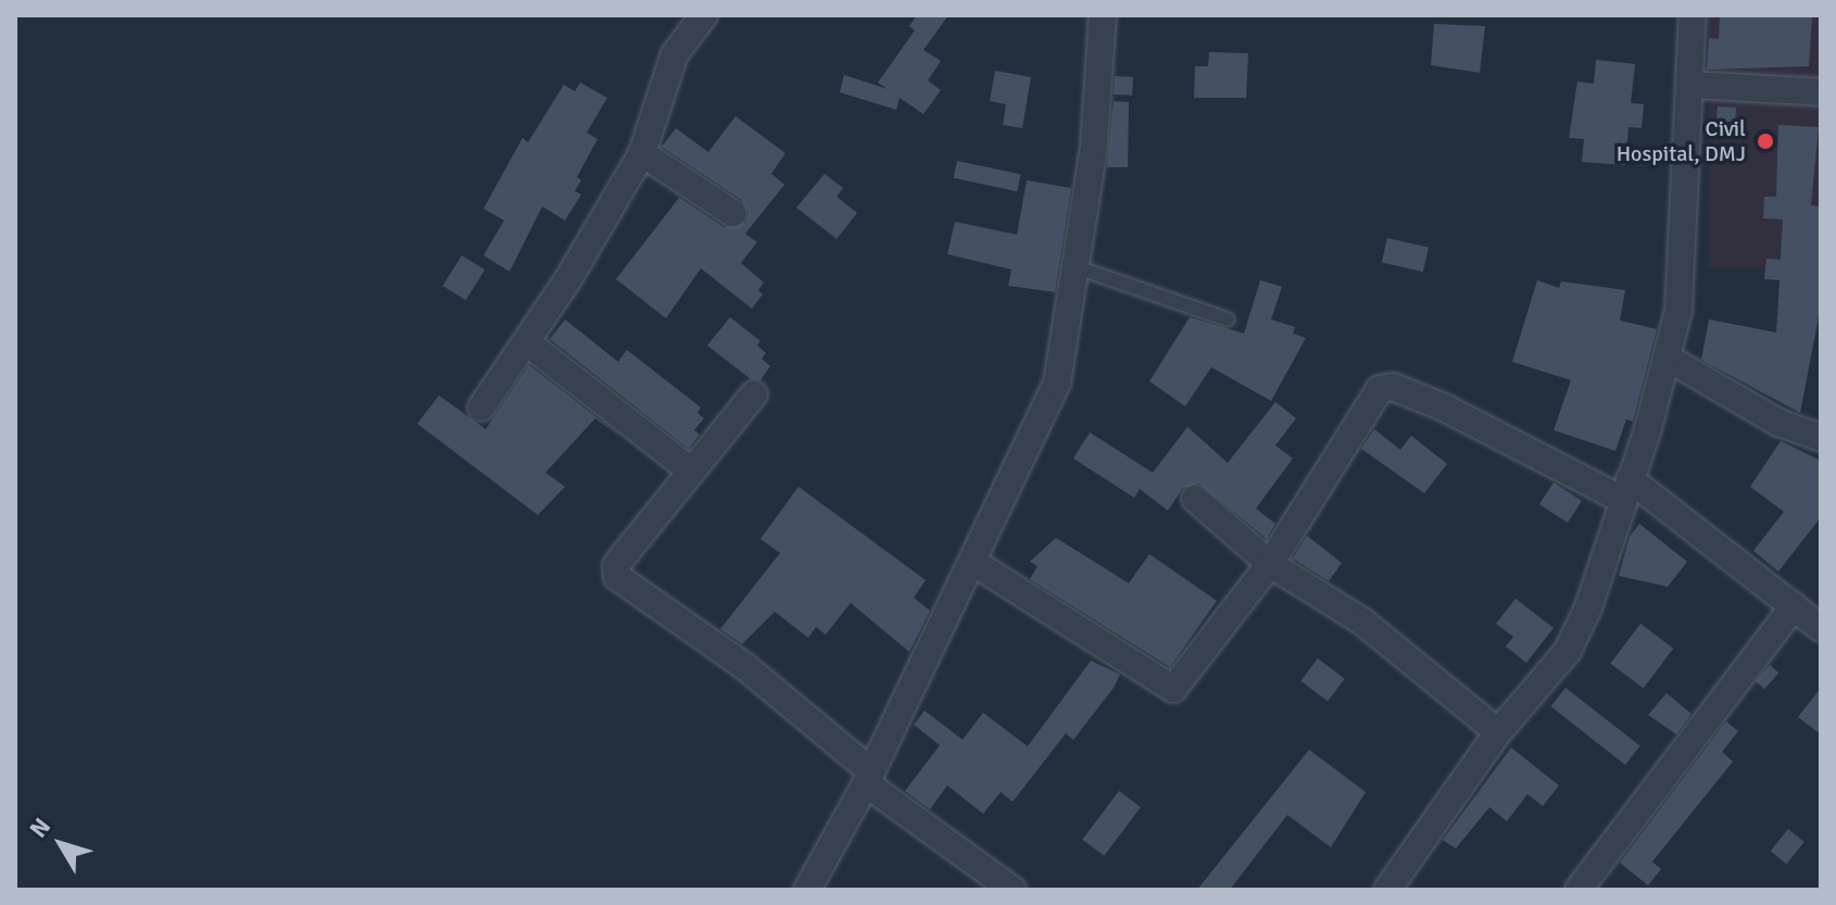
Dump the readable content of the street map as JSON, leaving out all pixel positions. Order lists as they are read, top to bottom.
{
  "places": ["Civil Hospital, DMJ"],
  "north": "top left"
}
